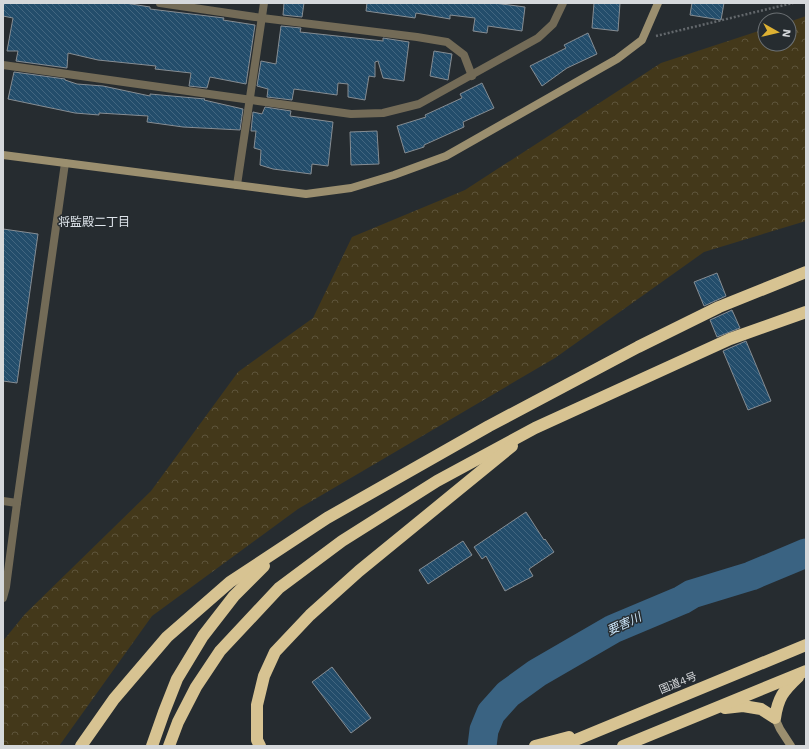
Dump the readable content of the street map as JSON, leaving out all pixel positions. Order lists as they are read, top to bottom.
{
  "streets": {
    "highway": ["国道4号"]
  },
  "districts": ["将監殿二丁目"],
  "water": ["要害川"],
  "north": "right"
}
